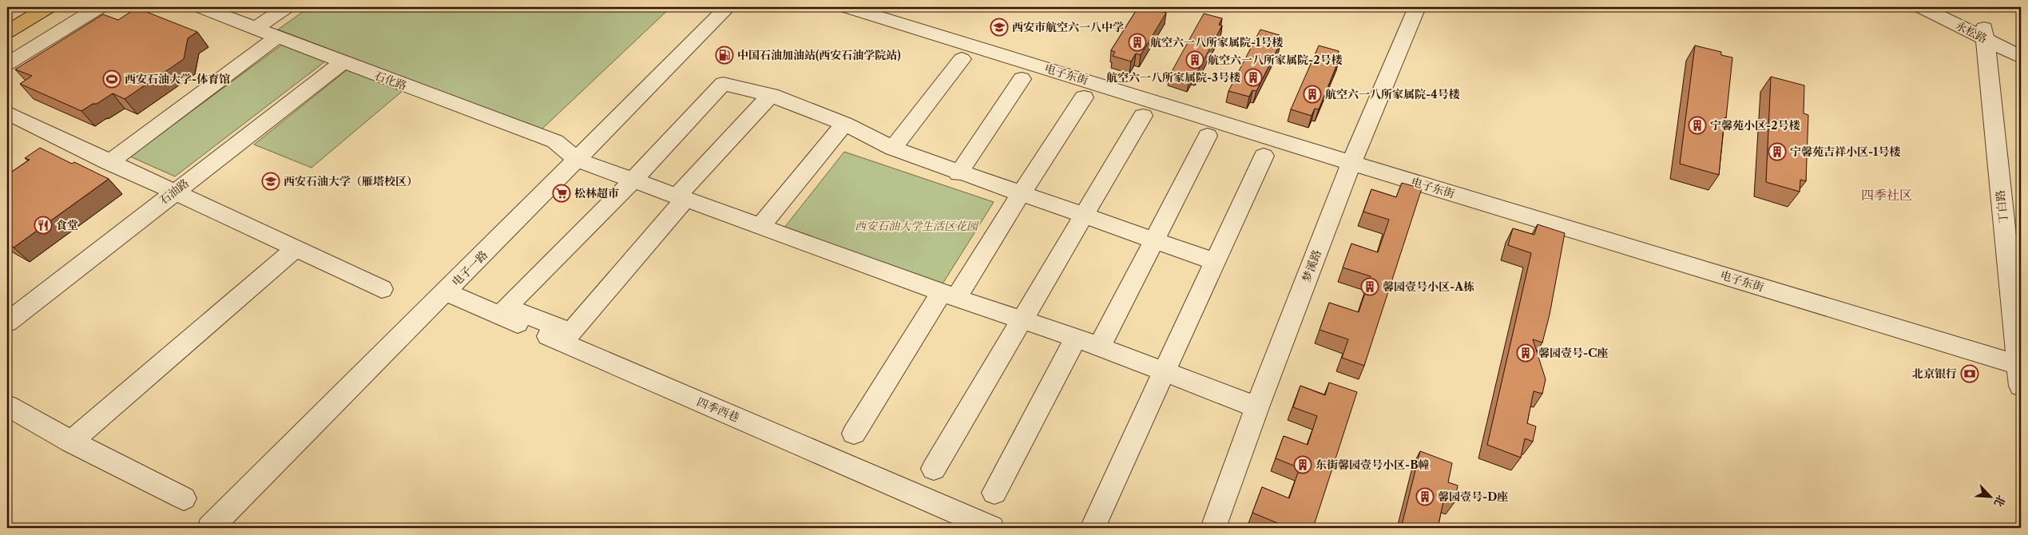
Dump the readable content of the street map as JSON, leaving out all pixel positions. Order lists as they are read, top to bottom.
{
  "streets": {
    "street": [
      "永松路",
      "电子东街",
      "石化路",
      "石油路",
      "丁白路",
      "梦溪路",
      "电子一路",
      "四季西巷"
    ]
  },
  "crossings": [
    ["永松路", "丁白路"],
    ["电子东街", "丁白路"],
    ["电子东街", "梦溪路"],
    ["石化路", "石油路"],
    ["石化路", "电子一路"],
    ["电子一路", "四季西巷"]
  ],
  "districts": ["四季社区"],
  "parks": ["西安石油大学生活区花园"],
  "places": {
    "school or university": ["西安市航空六一八中学", "西安石油大学（雁塔校区）"],
    "building": [
      "航空六一八所家属院-1号楼",
      "航空六一八所家属院-2号楼",
      "航空六一八所家属院-3号楼",
      "航空六一八所家属院-4号楼",
      "宁馨苑小区-2号楼",
      "宁馨苑吉祥小区-1号楼",
      "馨园壹号小区-A栋",
      "馨园壹号-C座",
      "东街馨园壹号小区-B幢",
      "馨园壹号-D座"
    ],
    "fuel station": ["中国石油加油站(西安石油学院站)"],
    "sports": ["西安石油大学-体育馆"],
    "supermarket": ["松林超市"],
    "restaurant": ["食堂"],
    "bank": ["北京银行"]
  },
  "north": "bottom right"
}
